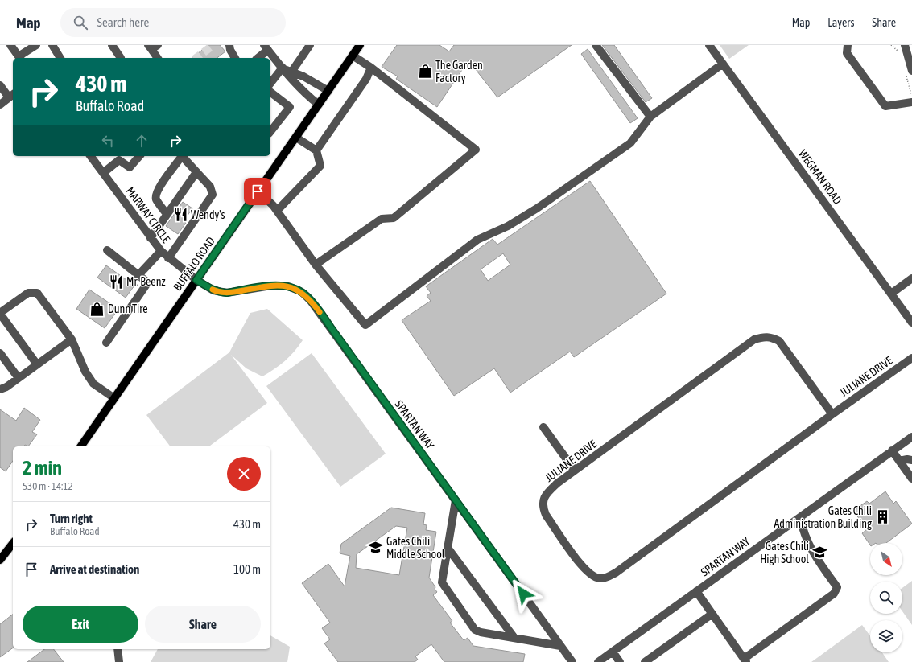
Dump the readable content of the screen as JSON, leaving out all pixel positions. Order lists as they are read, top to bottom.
{
  "streets": {
    "main road": ["BUFFALO ROAD"],
    "street": [
      "WEGMAN ROAD",
      "MARWAY CIRCLE",
      "JULIANE DRIVE",
      "SPARTAN WAY"
    ]
  },
  "crossings": [
    ["MARWAY CIRCLE", "BUFFALO ROAD"],
    ["MARWAY CIRCLE", "SPARTAN WAY"],
    ["BUFFALO ROAD", "SPARTAN WAY"]
  ],
  "places": {
    "shop": ["The Garden Factory", "Dunn Tire"],
    "restaurant": ["Wendy's", "Mr. Beenz"],
    "building": ["Gates Chili Administration Building"],
    "school or university": ["Gates Chili Middle School", "Gates Chili High School"]
  },
  "north": "bottom right",
  "page": {
    "header": "Map",
    "search": "Search here",
    "nav": ["Map", "Layers", "Share"],
    "turn": ["430 m", "Buffalo Road"],
    "heading": ["2 min", "530 m · 14:12"],
    "list": [
      {
        "name": "Turn right",
        "note": "Buffalo Road",
        "value": "430 m"
      },
      {
        "name": "Arrive at destination",
        "value": "100 m"
      }
    ],
    "buttons": ["Exit", "Share"]
  }
}
